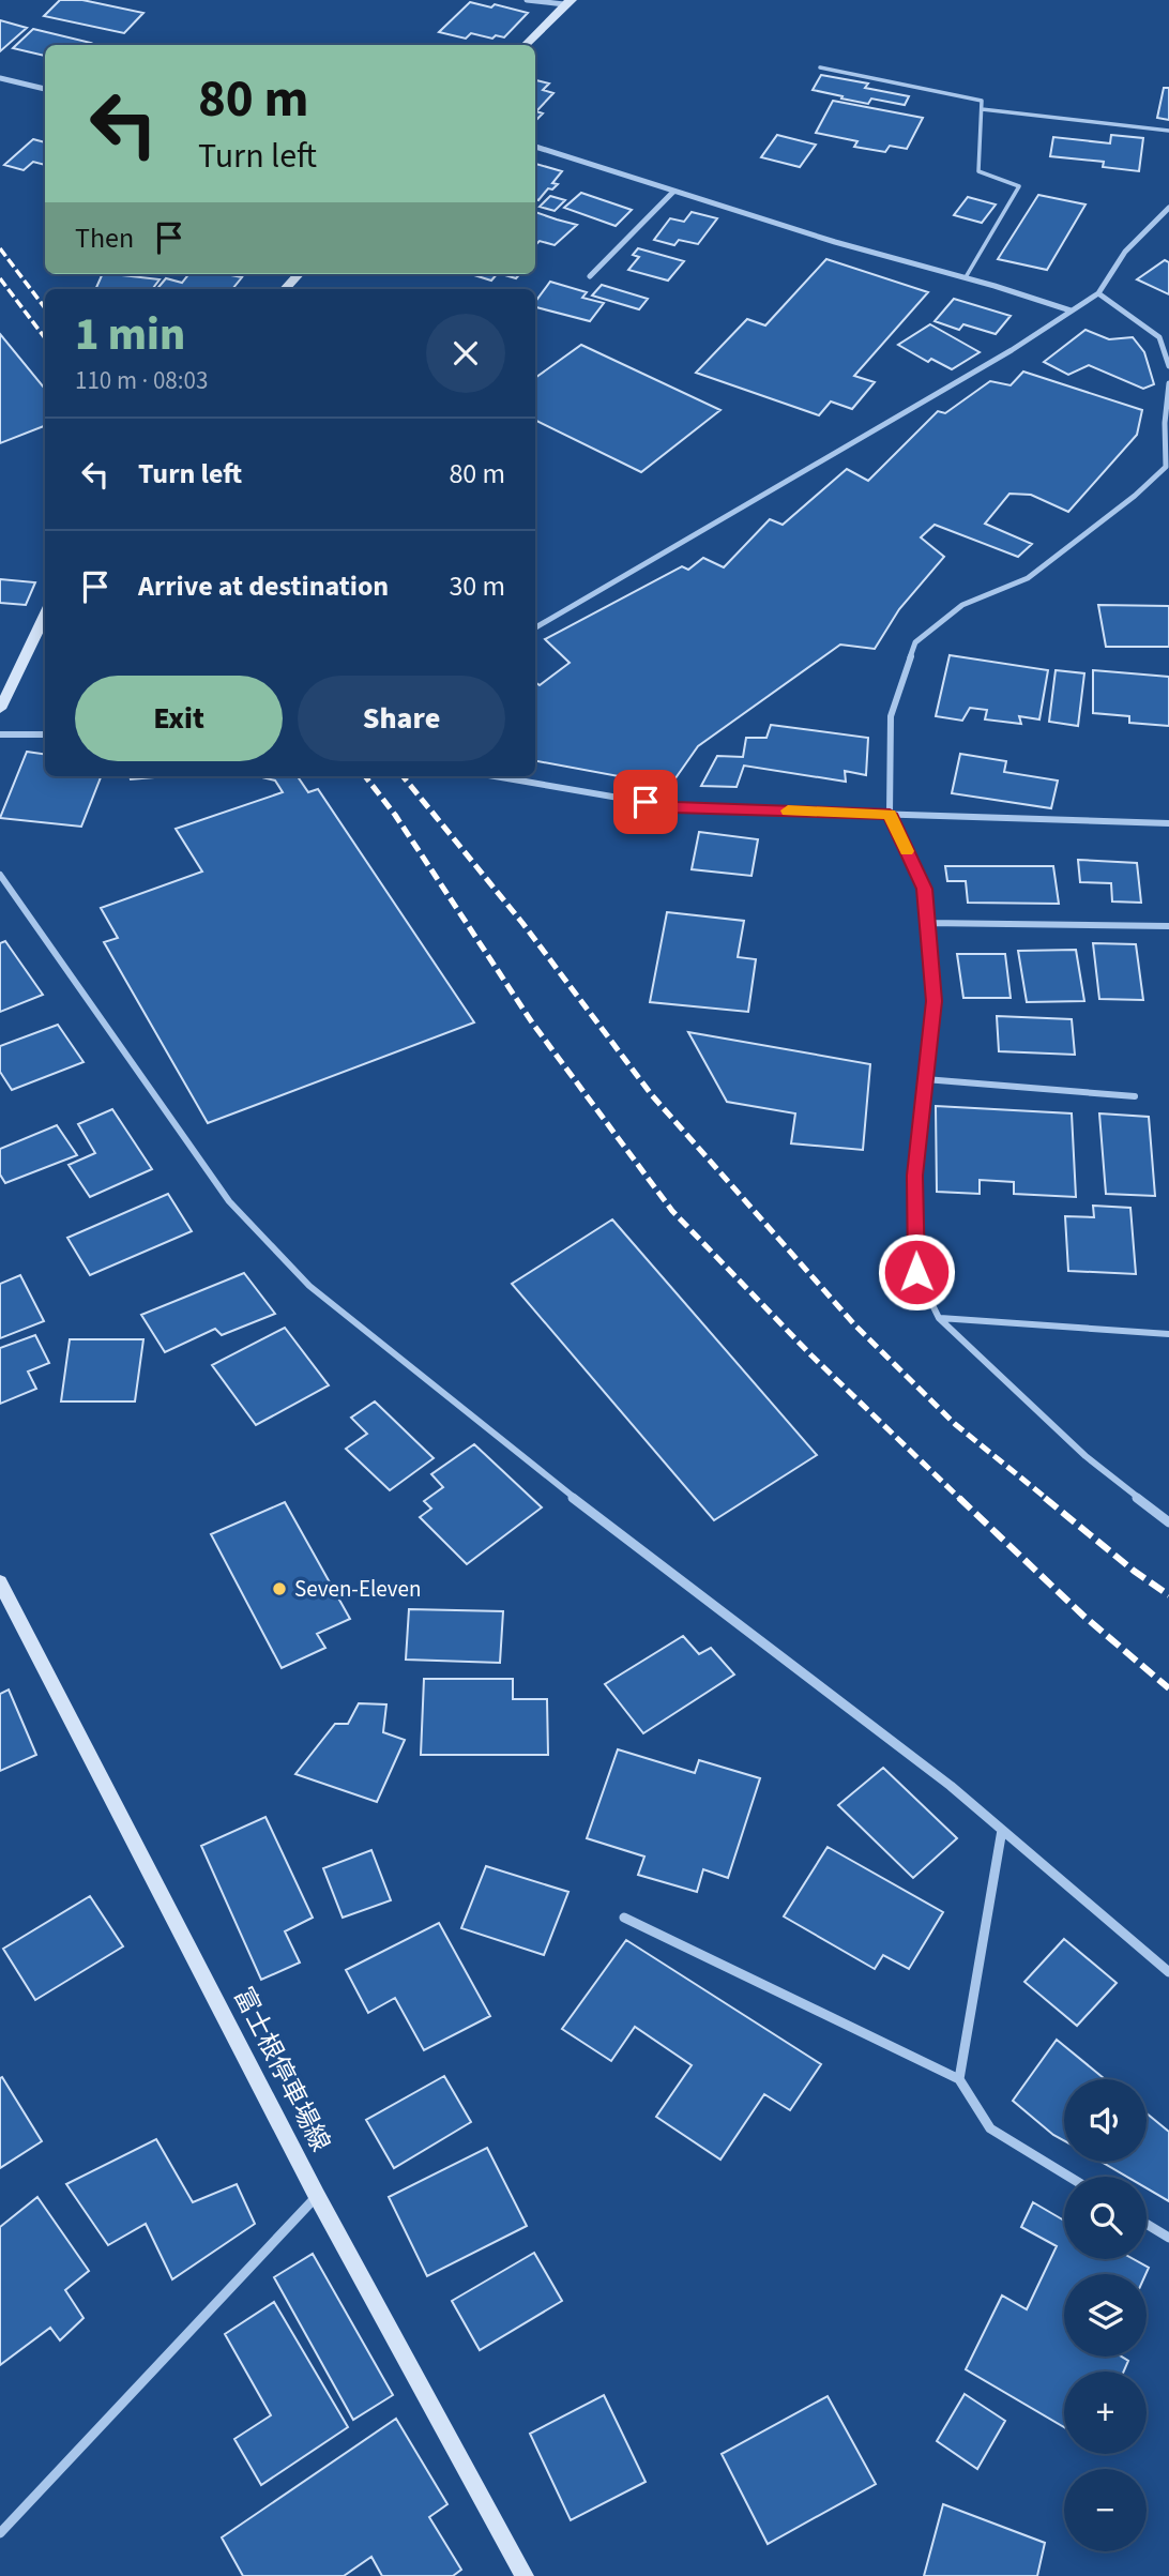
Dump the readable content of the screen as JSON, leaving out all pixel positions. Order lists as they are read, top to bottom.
{
  "streets": {
    "main road": ["富士根停車場線"]
  },
  "places": ["Seven-Eleven"],
  "page": {
    "turn": ["80 m", "Turn left"],
    "then": "Then",
    "heading": ["1 min", "110 m · 08:03"],
    "list": [
      {
        "name": "Turn left",
        "value": "80 m"
      },
      {
        "name": "Arrive at destination",
        "value": "30 m"
      }
    ],
    "buttons": ["Exit", "Share"],
    "map_buttons": ["+", "−"]
  }
}
